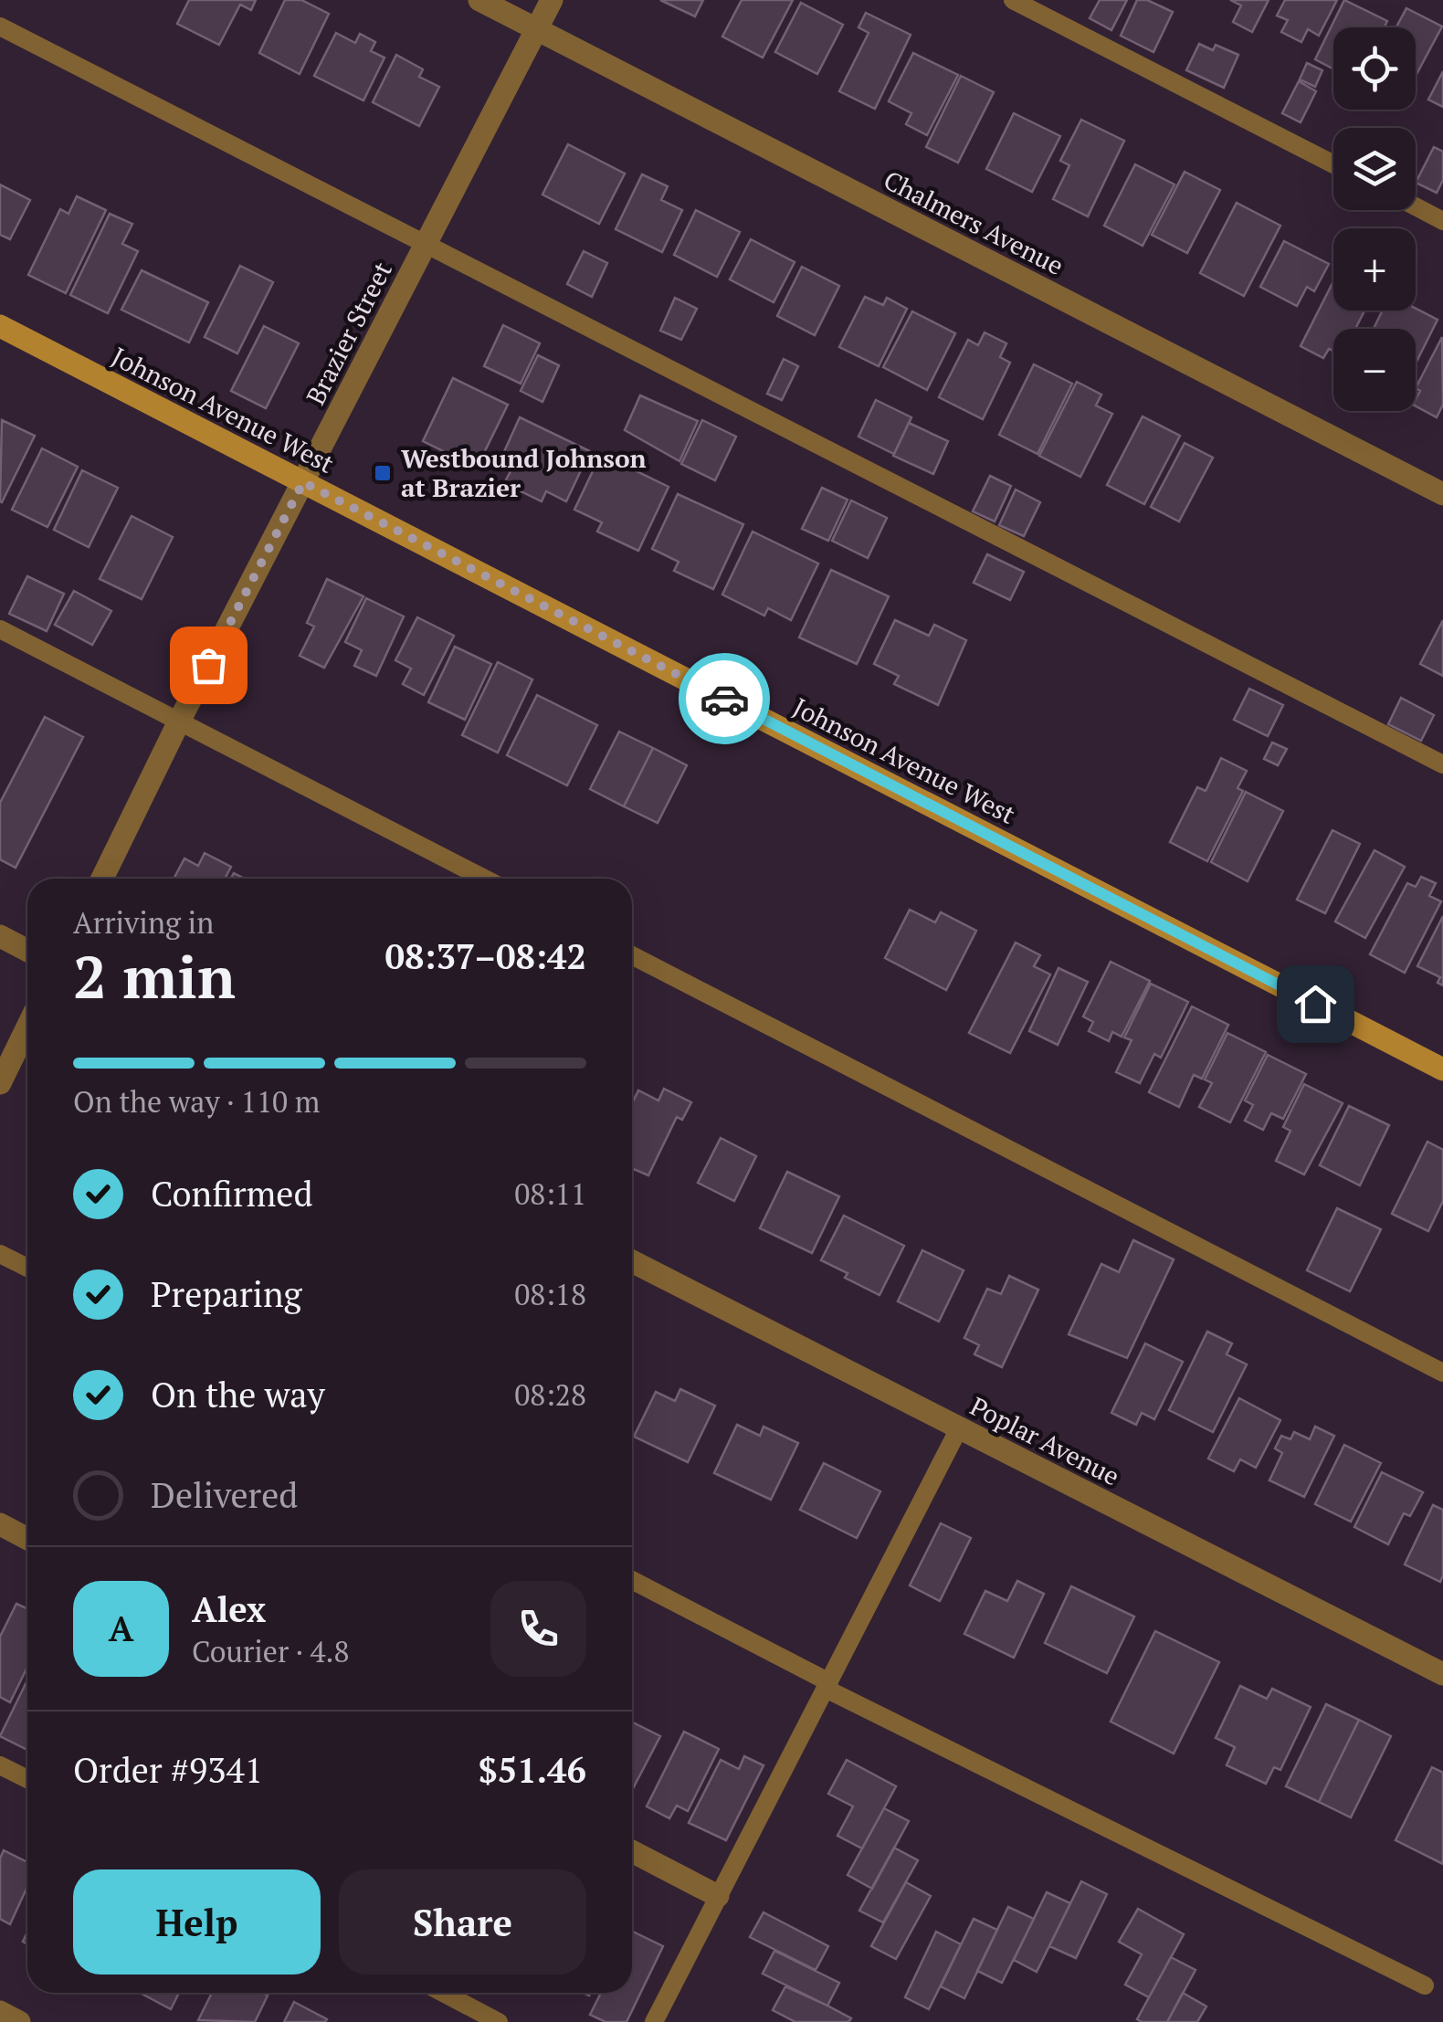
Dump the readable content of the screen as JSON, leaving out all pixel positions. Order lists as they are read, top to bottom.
{
  "streets": {
    "main road": ["Johnson Avenue West"],
    "street": ["Chalmers Avenue", "Brazier Street", "Poplar Avenue"]
  },
  "crossings": [
    ["Chalmers Avenue", "Brazier Street"],
    ["Brazier Street", "Johnson Avenue West"]
  ],
  "places": {
    "transit": ["Westbound Johnson at Brazier"]
  },
  "page": {
    "map_buttons": ["+", "−"],
    "heading": ["2 min", "Arriving in", "08:37–08:42"],
    "panel": [
      "Alex",
      "Courier · 4.8",
      "Order #9341",
      "$51.46"
    ],
    "bar": "On the way · 110 m",
    "list": [
      ["Confirmed", "08:11"],
      ["Preparing", "08:18"],
      ["On the way", "08:28"],
      "Delivered"
    ],
    "round": "A",
    "buttons": ["Help", "Share"]
  }
}
